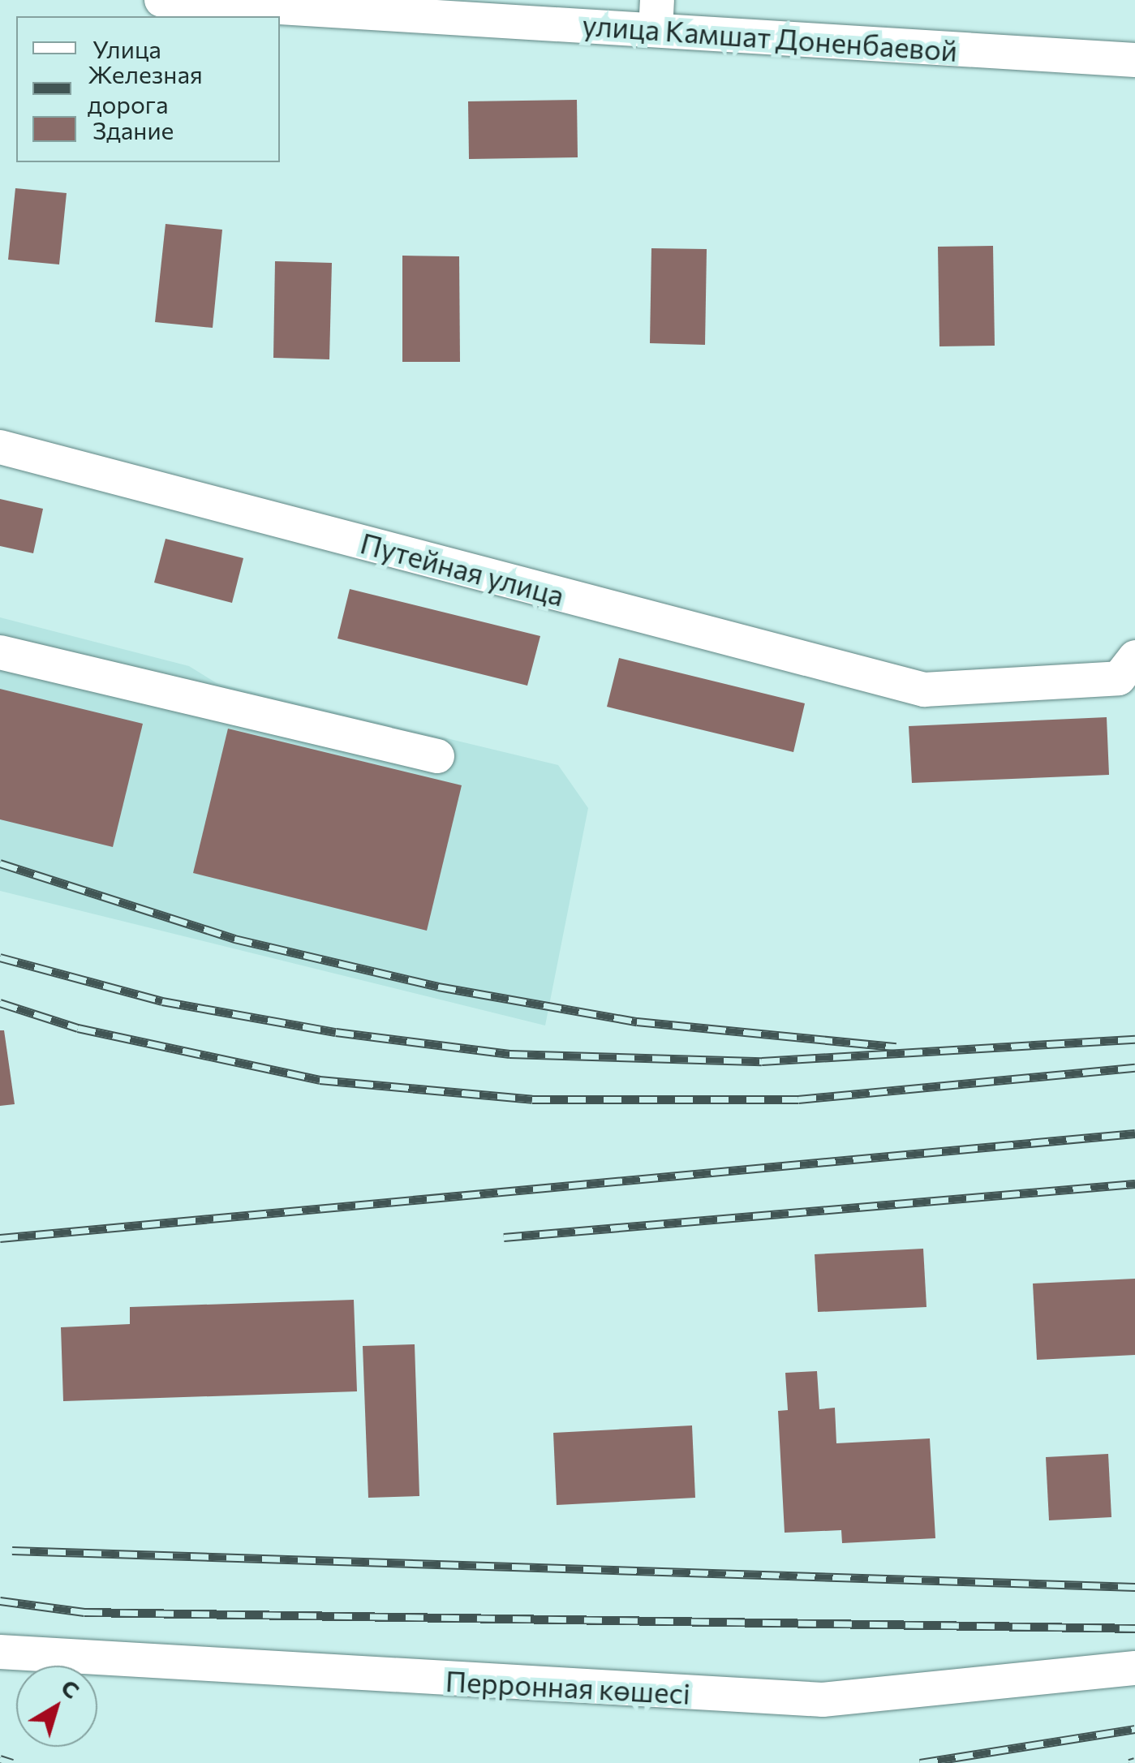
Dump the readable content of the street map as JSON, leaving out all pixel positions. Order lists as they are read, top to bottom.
{
  "streets": {
    "street": ["улица Камшат Доненбаевой", "Путейная улица", "Перронная көшесі"]
  },
  "legend": ["Улица", "Железная дорога", "Здание"],
  "north": "top right"
}
